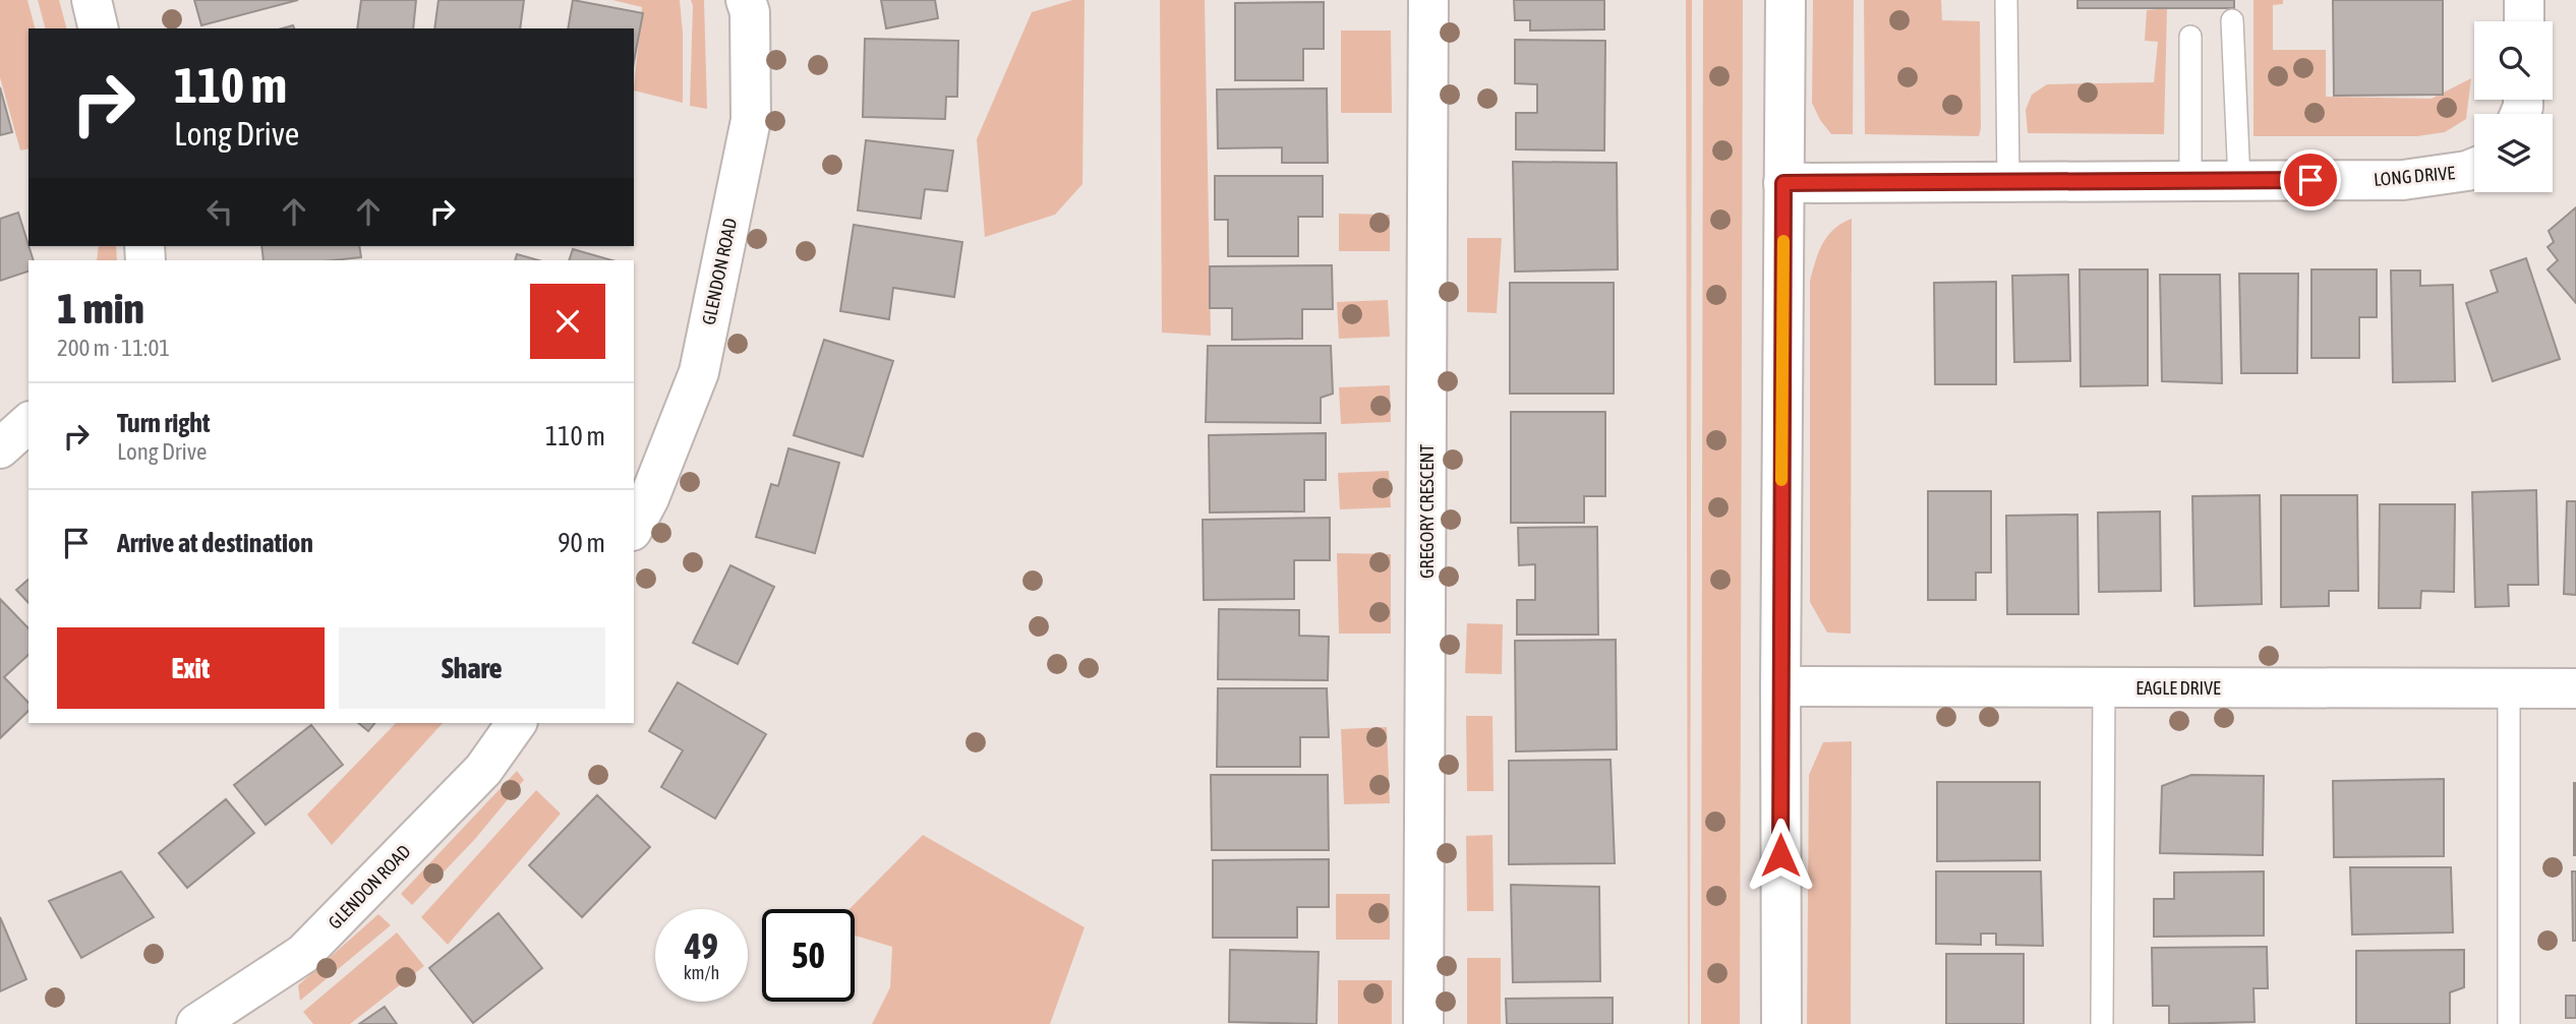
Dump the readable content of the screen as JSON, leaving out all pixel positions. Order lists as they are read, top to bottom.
{
  "streets": {
    "street": [
      "LONG DRIVE",
      "GLENDON ROAD",
      "GREGORY CRESCENT",
      "EAGLE DRIVE"
    ]
  },
  "page": {
    "turn": ["110 m", "Long Drive"],
    "heading": ["1 min", "200 m · 11:01"],
    "list": [
      {
        "name": "Turn right",
        "note": "Long Drive",
        "value": "110 m"
      },
      {
        "name": "Arrive at destination",
        "value": "90 m"
      }
    ],
    "buttons": ["Exit", "Share"],
    "speed": "49 km/h",
    "limit": "50"
  }
}
